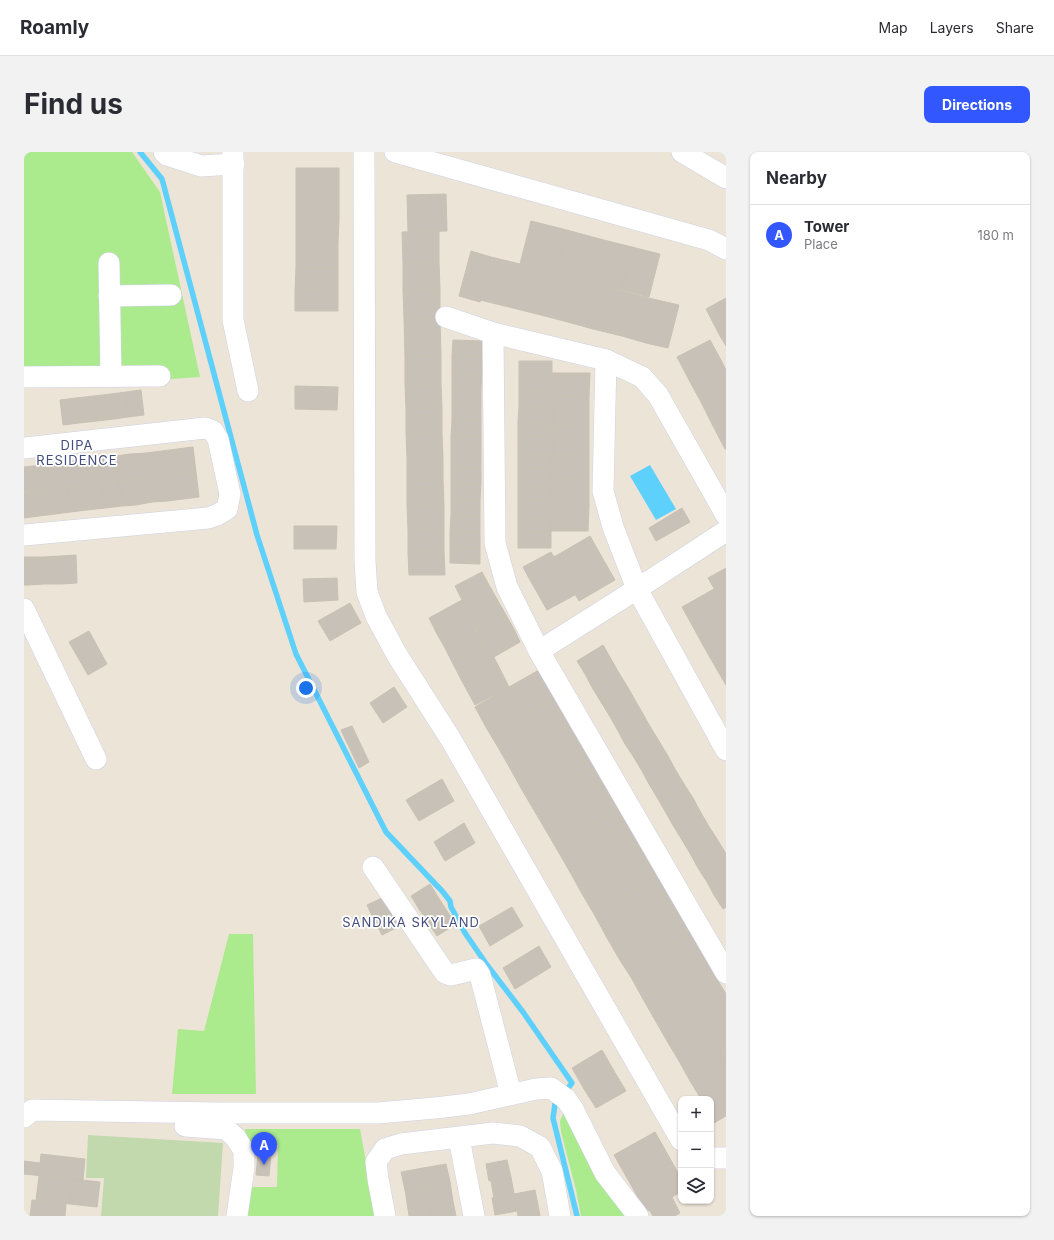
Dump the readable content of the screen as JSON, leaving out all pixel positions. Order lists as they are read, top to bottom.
{
  "districts": ["DIPA RESIDENCE", "SANDIKA SKYLAND"],
  "page": {
    "header": "Roamly",
    "nav": ["Map", "Layers", "Share"],
    "buttons": "Directions",
    "title": "Find us",
    "heading": "Nearby",
    "list": [
      {
        "mark": "A",
        "name": "Tower",
        "note": "Place",
        "value": "180 m"
      }
    ],
    "map_buttons": ["+", "−"],
    "pins": "A"
  }
}
